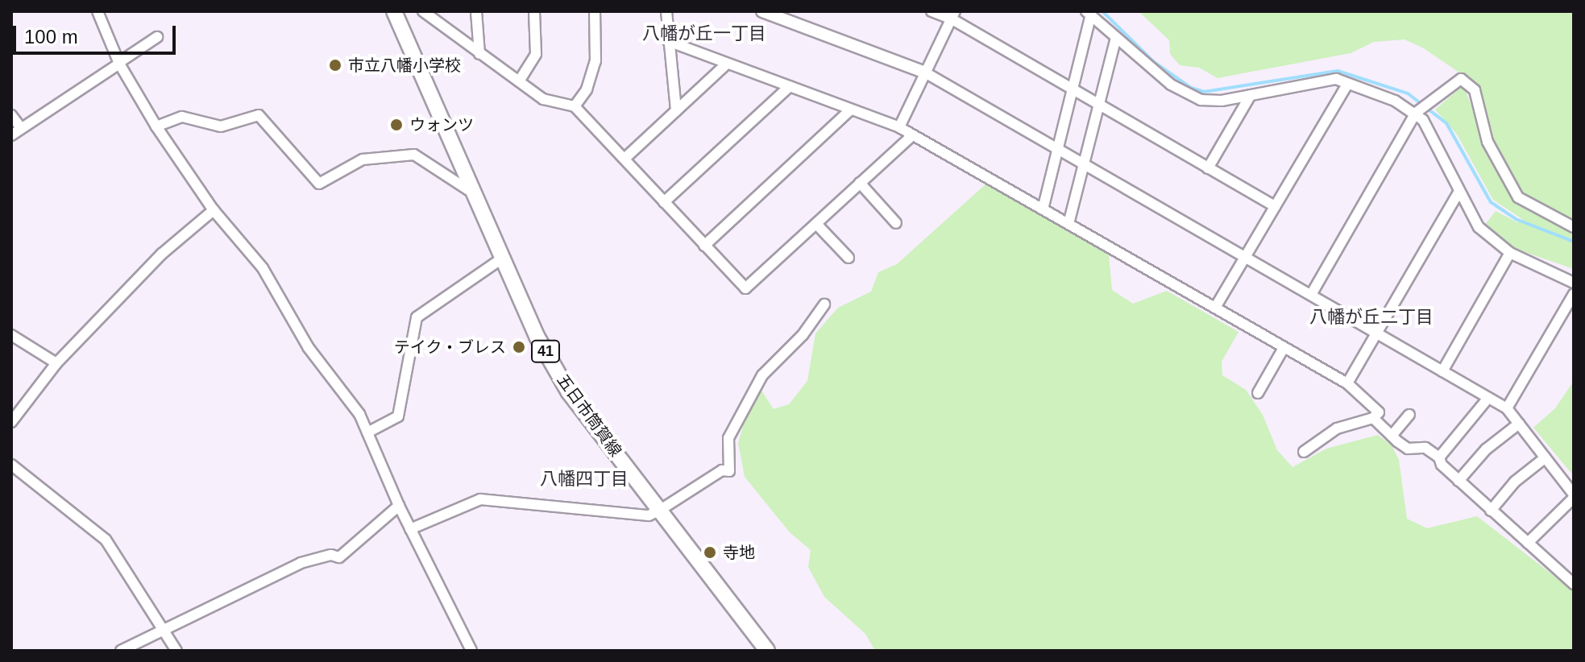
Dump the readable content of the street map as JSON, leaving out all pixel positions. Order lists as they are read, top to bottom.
{
  "streets": {
    "main road": ["41", "五日市筒賀線"]
  },
  "districts": ["八幡が丘一丁目", "八幡が丘二丁目", "八幡四丁目"],
  "places": [
    "市立八幡小学校",
    "ウォンツ",
    "テイク・ブレス",
    "寺地"
  ],
  "scale_bar": "100 m"
}
